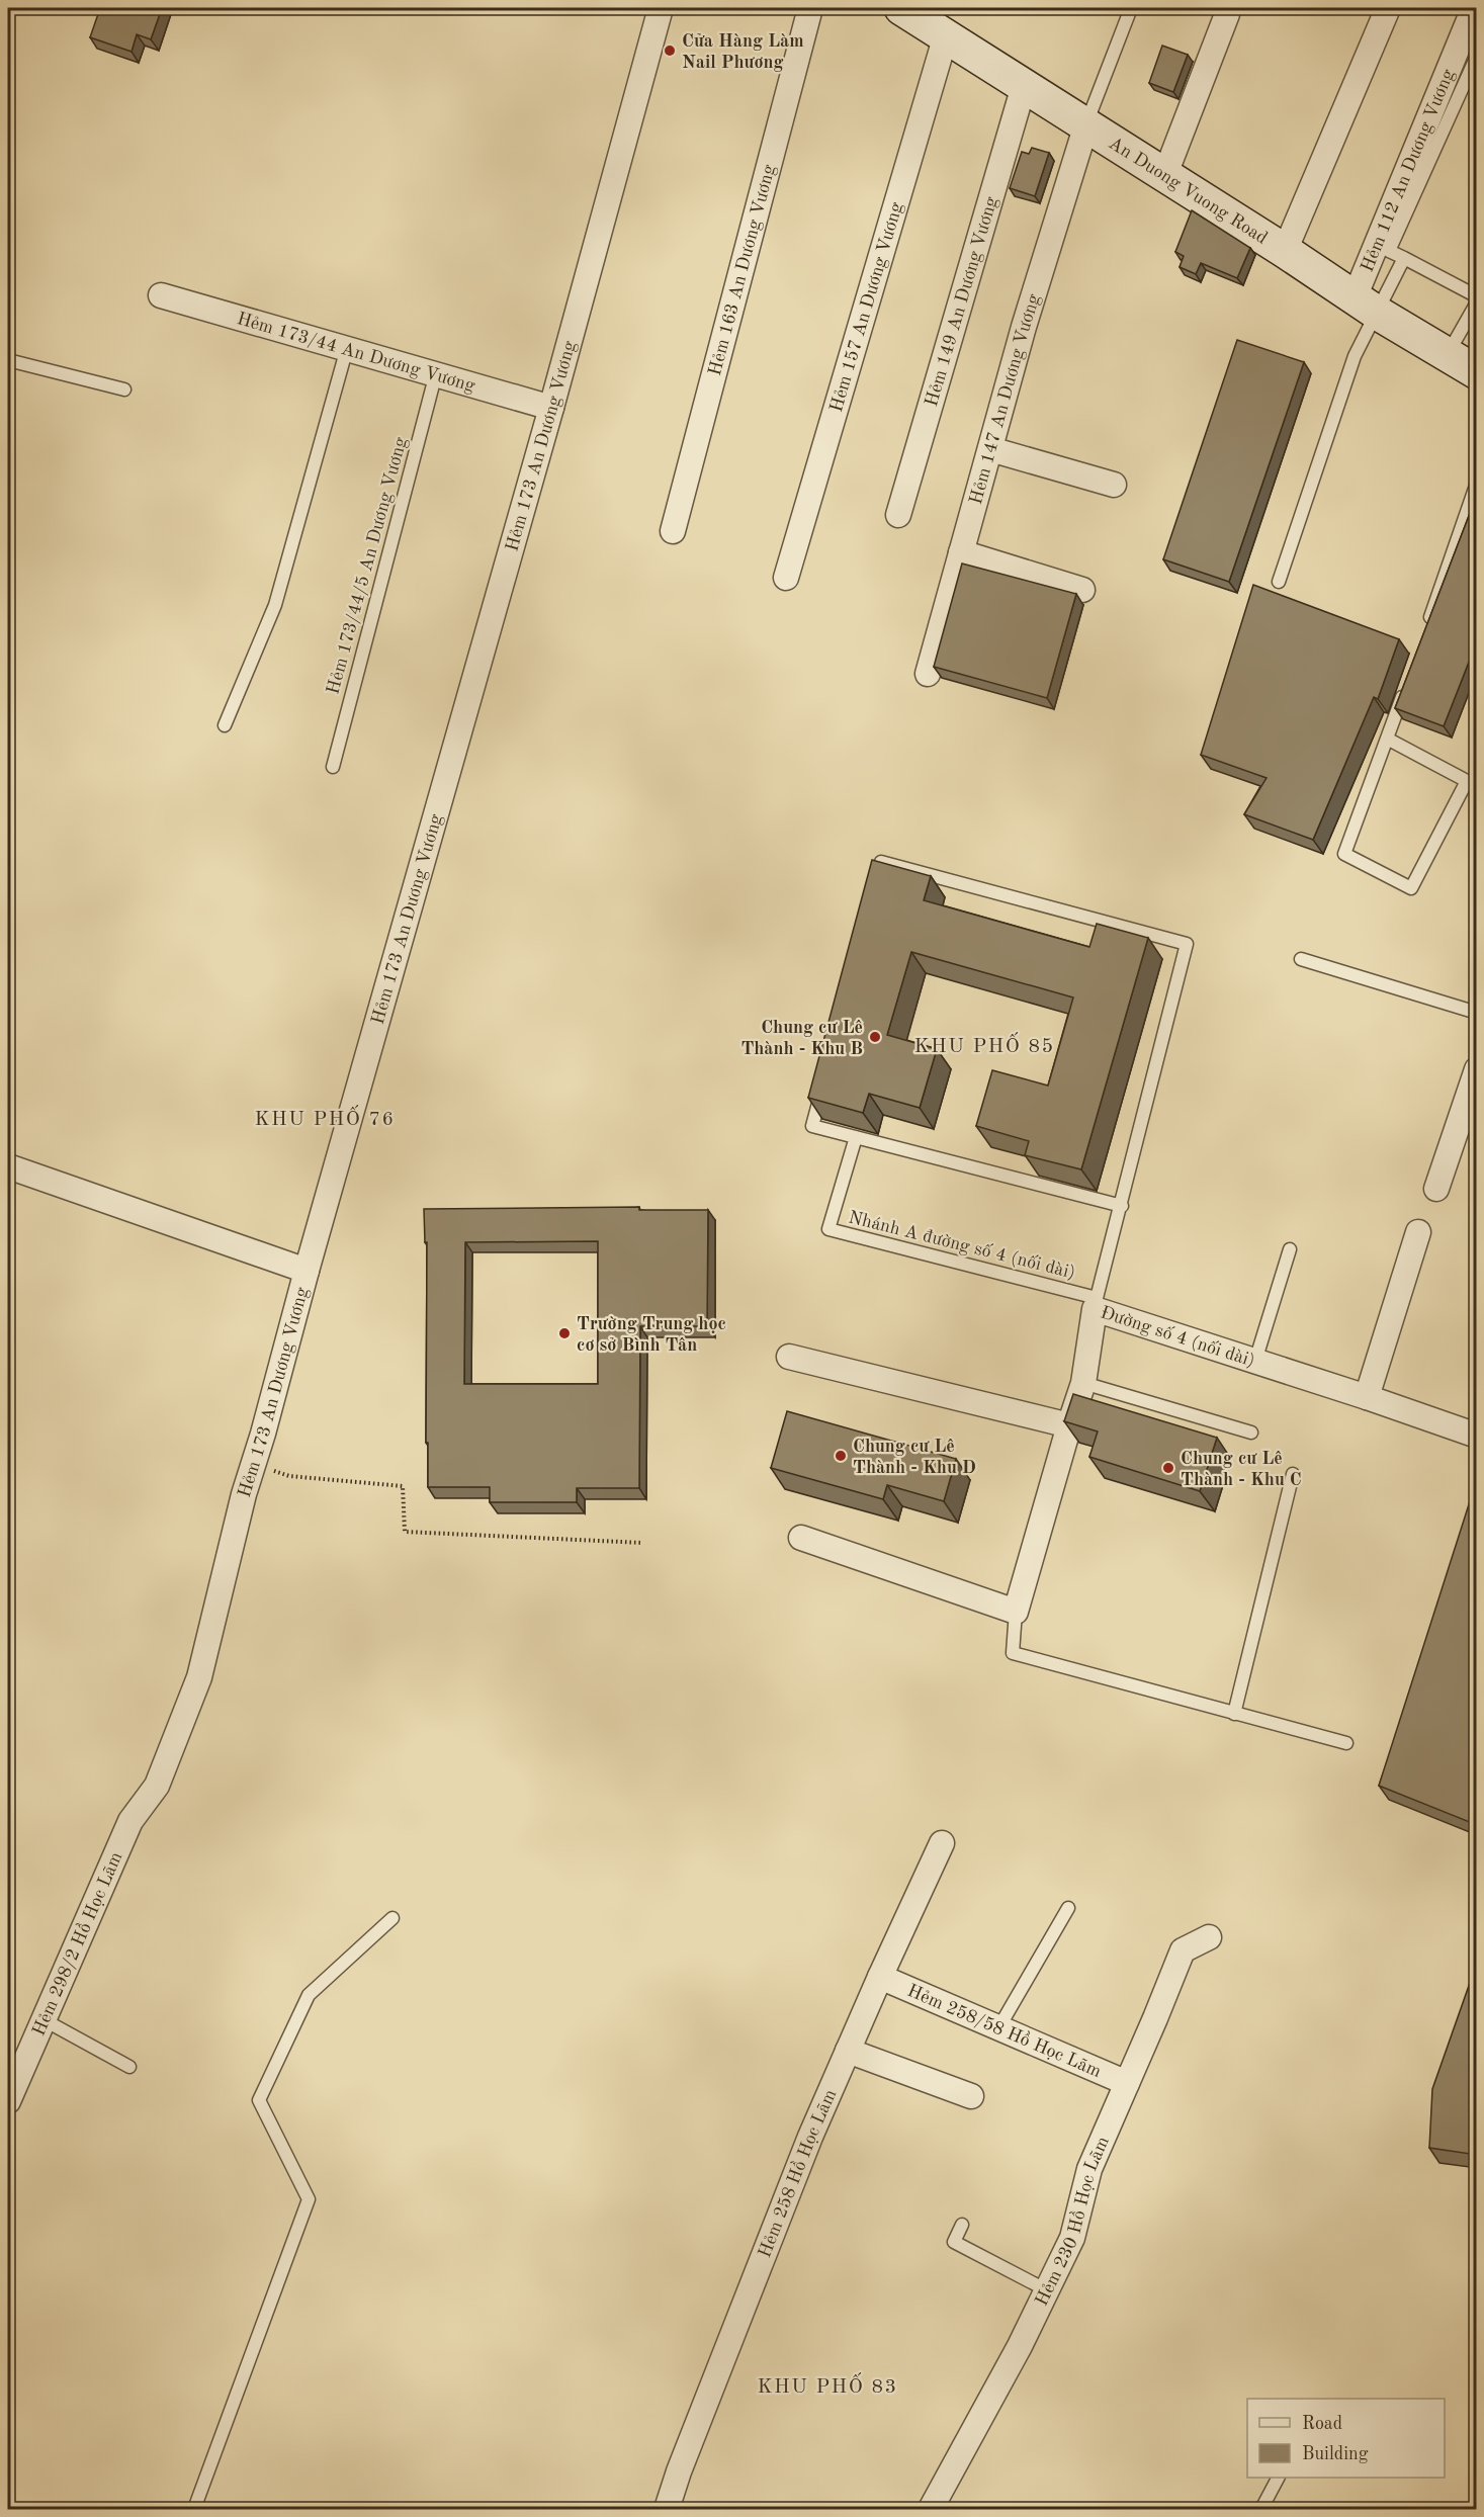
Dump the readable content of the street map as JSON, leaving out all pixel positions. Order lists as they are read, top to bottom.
{
  "streets": {
    "main road": ["An Duong Vuong Road"],
    "street": [
      "Hẻm 112 An Dương Vương",
      "Hẻm 163 An Dương Vương",
      "Hẻm 149 An Dương Vương",
      "Hẻm 157 An Dương Vương",
      "Hẻm 173/44 An Dương Vương",
      "Hẻm 147 An Dương Vương",
      "Hẻm 173 An Dương Vương",
      "Đường số 4 (nối dài)",
      "Hẻm 298/2 Hồ Học Lãm",
      "Hẻm 258/58 Hồ Học Lãm",
      "Hẻm 258 Hồ Học Lãm",
      "Hẻm 230 Hồ Học Lãm"
    ],
    "lane": ["Hẻm 173/44/5 An Dương Vương", "Nhánh A đường số 4 (nối dài)"]
  },
  "crossings": [
    ["Hẻm 112 An Dương Vương", "An Duong Vuong Road"],
    ["An Duong Vuong Road", "Hẻm 149 An Dương Vương"],
    ["An Duong Vuong Road", "Hẻm 157 An Dương Vương"],
    ["An Duong Vuong Road", "Hẻm 147 An Dương Vương"],
    ["Hẻm 173/44 An Dương Vương", "Hẻm 173 An Dương Vương"],
    ["Hẻm 173/44 An Dương Vương", "Hẻm 173/44/5 An Dương Vương"],
    ["Hẻm 173 An Dương Vương", "Hẻm 298/2 Hồ Học Lãm"],
    ["Nhánh A đường số 4 (nối dài)", "Đường số 4 (nối dài)"],
    ["Hẻm 258/58 Hồ Học Lãm", "Hẻm 258 Hồ Học Lãm"],
    ["Hẻm 258/58 Hồ Học Lãm", "Hẻm 230 Hồ Học Lãm"]
  ],
  "districts": ["KHU PHỐ 85", "KHU PHỐ 76", "KHU PHỐ 83"],
  "places": [
    "Cửa Hàng Làm Nail Phương",
    "Chung cư Lê Thành - Khu B",
    "Trường Trung học cơ sở Bình Tân",
    "Chung cư Lê Thành - Khu D",
    "Chung cư Lê Thành - Khu C"
  ],
  "legend": ["Road", "Building"]
}
